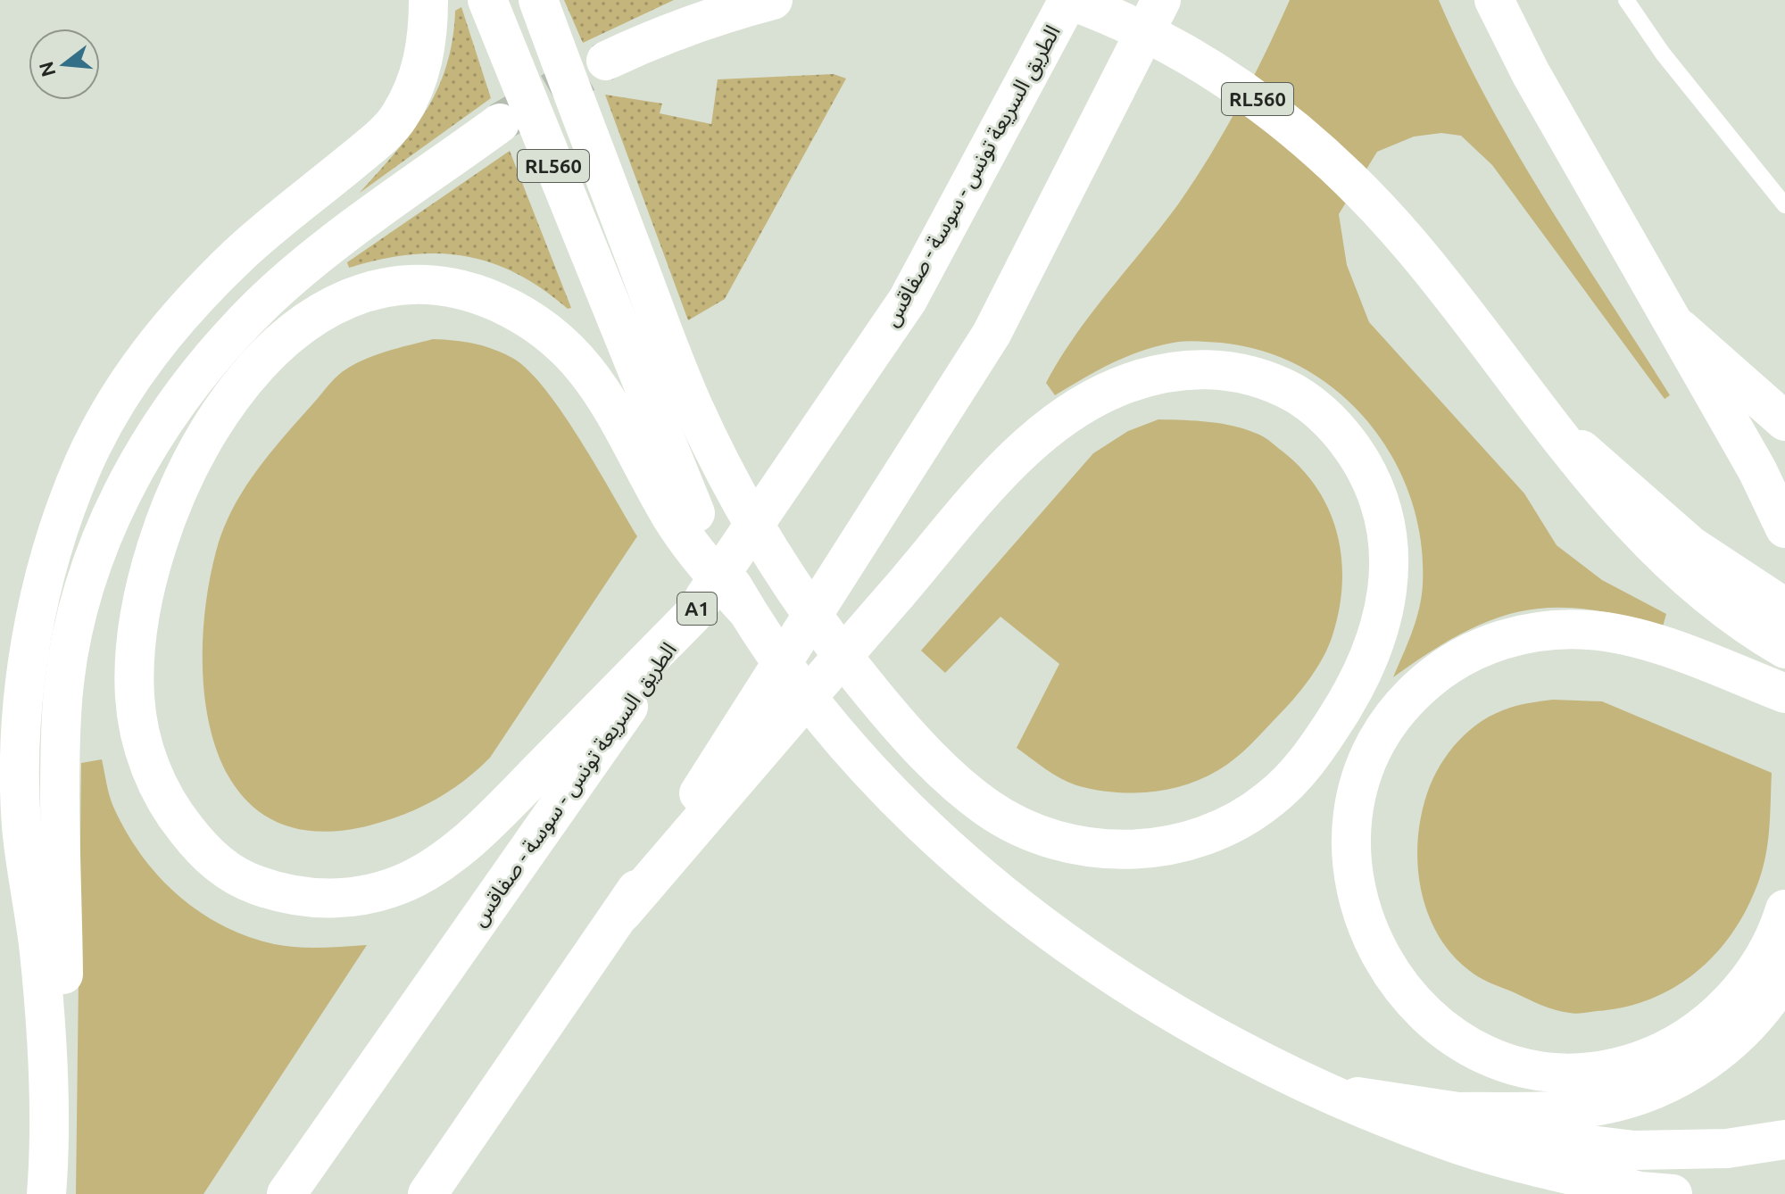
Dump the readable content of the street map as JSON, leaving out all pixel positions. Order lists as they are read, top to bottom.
{
  "streets": {
    "main road": ["RL560", "الطريق السريعة تونس - سوسة - صفاقس", "A1"]
  },
  "crossings": [
    ["RL560", "الطريق السريعة تونس - سوسة - صفاقس"]
  ],
  "north": "left"
}
